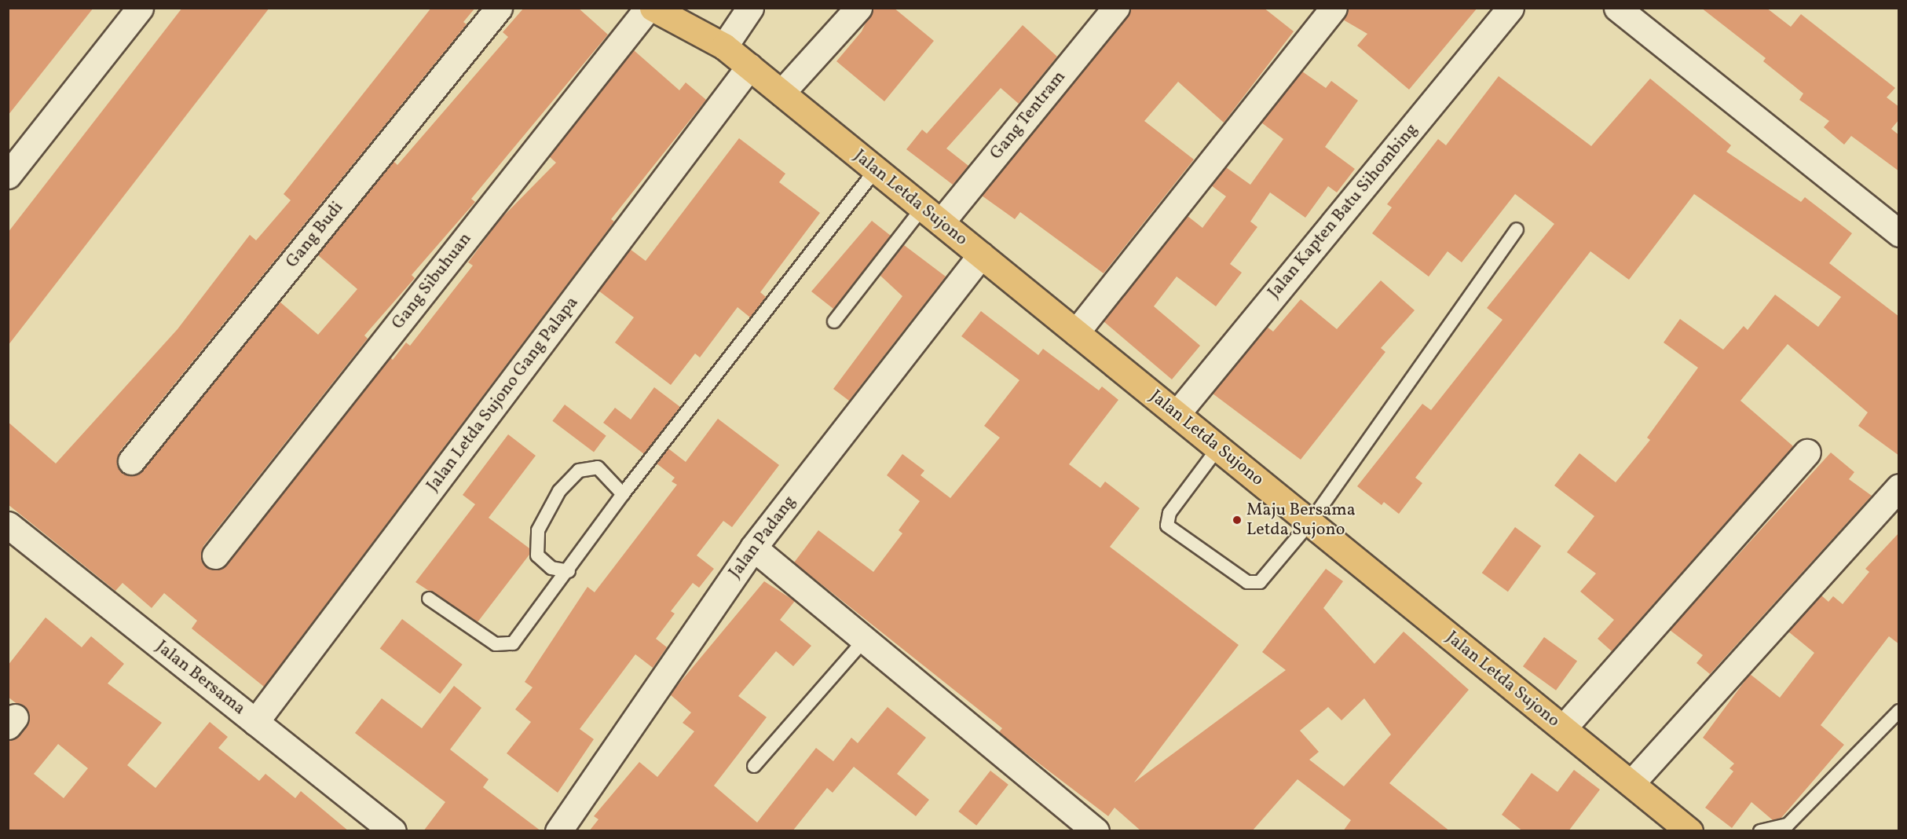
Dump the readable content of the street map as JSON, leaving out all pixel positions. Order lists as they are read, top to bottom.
{
  "streets": {
    "highway": ["Jalan Letda Sujono"],
    "street": [
      "Gang Tentram",
      "Jalan Kapten Batu Sihombing",
      "Gang Budi",
      "Gang Sibuhuan",
      "Jalan Letda Sujono Gang Palapa",
      "Jalan Padang",
      "Jalan Bersama"
    ]
  },
  "crossings": [
    ["Gang Tentram", "Jalan Letda Sujono"],
    ["Jalan Letda Sujono", "Jalan Kapten Batu Sihombing"],
    ["Jalan Letda Sujono", "Jalan Letda Sujono Gang Palapa"],
    ["Jalan Letda Sujono", "Jalan Padang"],
    ["Jalan Letda Sujono Gang Palapa", "Jalan Bersama"]
  ],
  "places": ["Maju Bersama Letda Sujono"]
}
